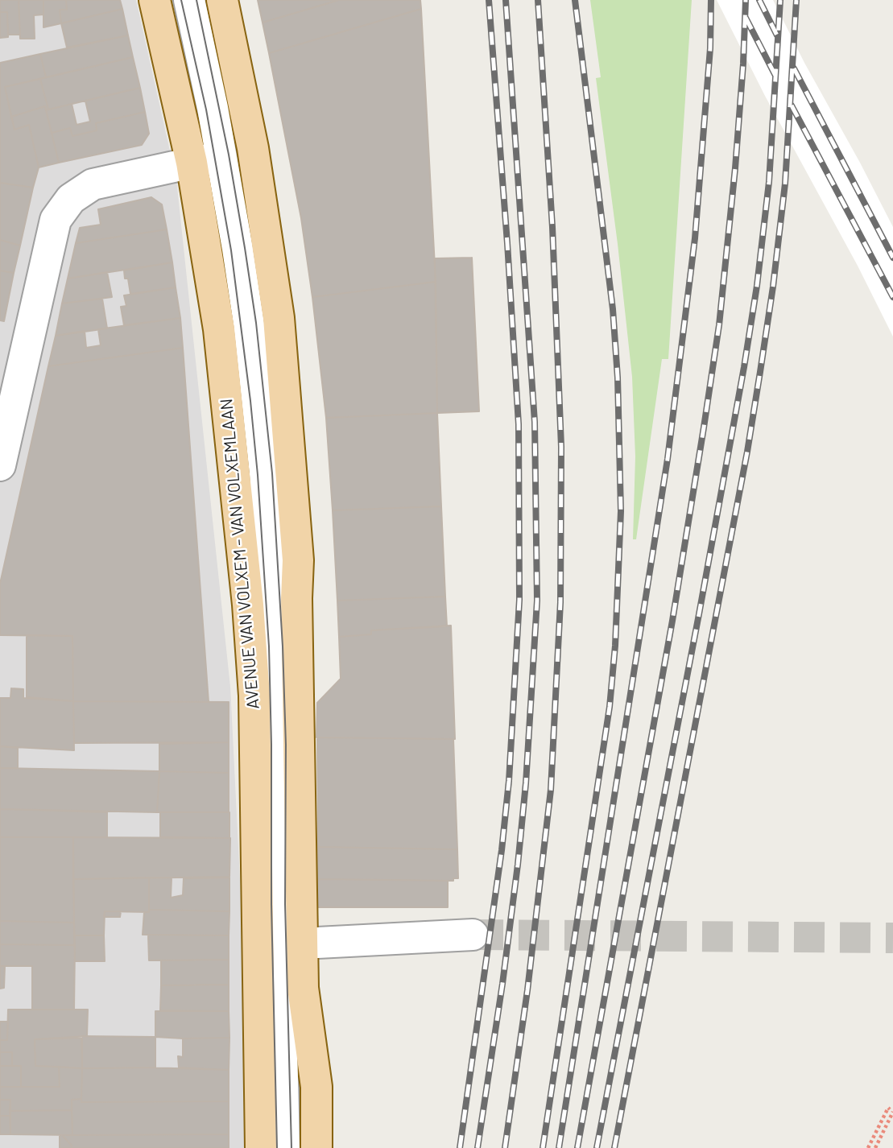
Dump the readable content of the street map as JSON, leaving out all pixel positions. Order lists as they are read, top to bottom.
{
  "streets": {
    "main road": ["AVENUE VAN VOLXEM - VAN VOLXEMLAAN"]
  }
}
